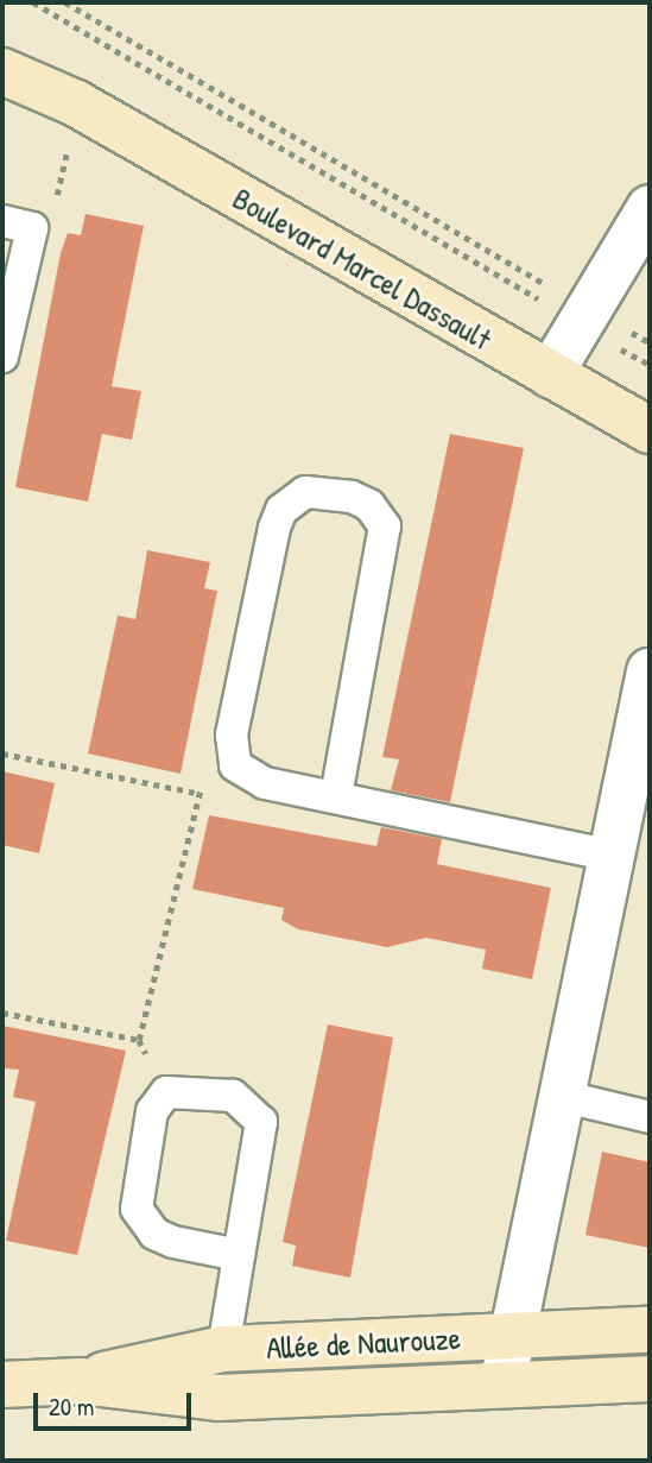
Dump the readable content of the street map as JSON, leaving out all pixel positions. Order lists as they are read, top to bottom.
{
  "streets": {
    "street": ["Boulevard Marcel Dassault", "Allée de Naurouze"]
  },
  "scale_bar": "20 m"
}
